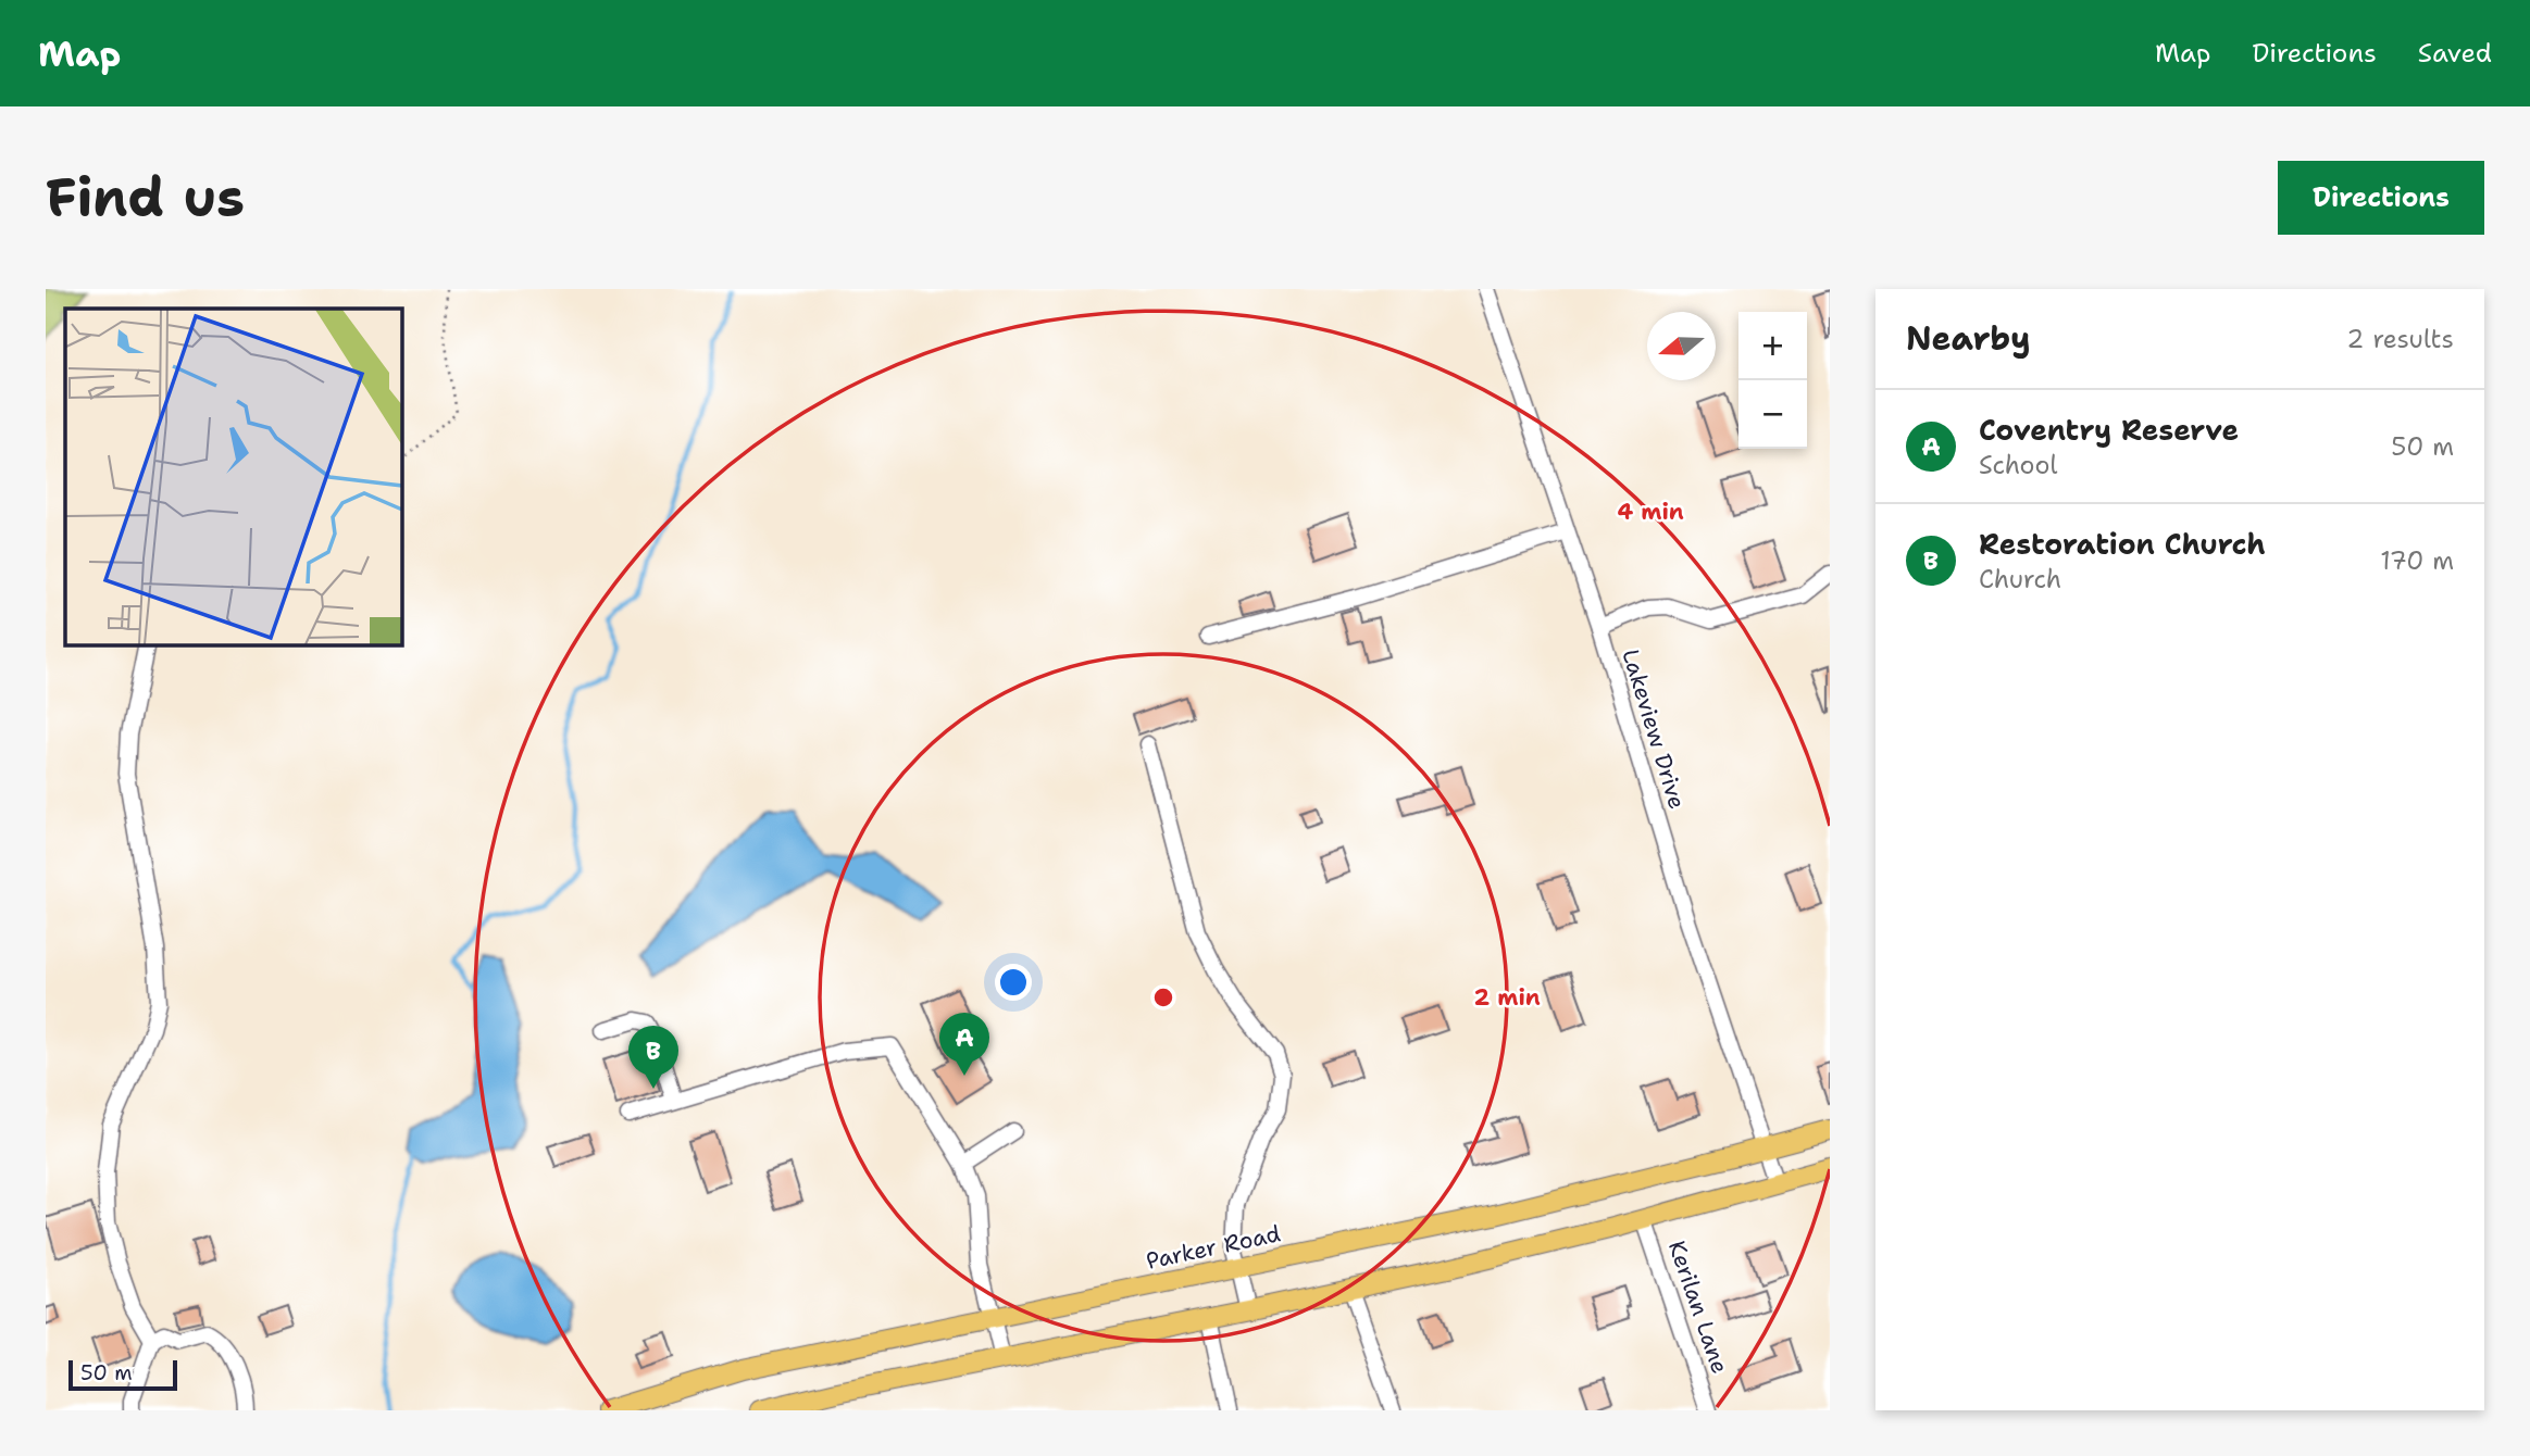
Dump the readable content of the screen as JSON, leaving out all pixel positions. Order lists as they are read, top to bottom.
{
  "streets": {
    "main road": ["Parker Road"],
    "street": ["Lakeview Drive", "Kerilan Lane"]
  },
  "crossings": [
    ["Lakeview Drive", "Parker Road"]
  ],
  "scale_bar": "50 m",
  "north": "left",
  "page": {
    "header": "Map",
    "nav": ["Map", "Directions", "Saved"],
    "buttons": "Directions",
    "title": "Find us",
    "heading": ["Nearby", "2 results"],
    "map_buttons": ["+", "−"],
    "list": [
      {
        "mark": "A",
        "name": "Coventry Reserve",
        "note": "School",
        "value": "50 m"
      },
      {
        "mark": "B",
        "name": "Restoration Church",
        "note": "Church",
        "value": "170 m"
      }
    ],
    "pins": ["A", "B"],
    "scale": "50 m"
  },
  "rings": ["4 min", "2 min"]
}
